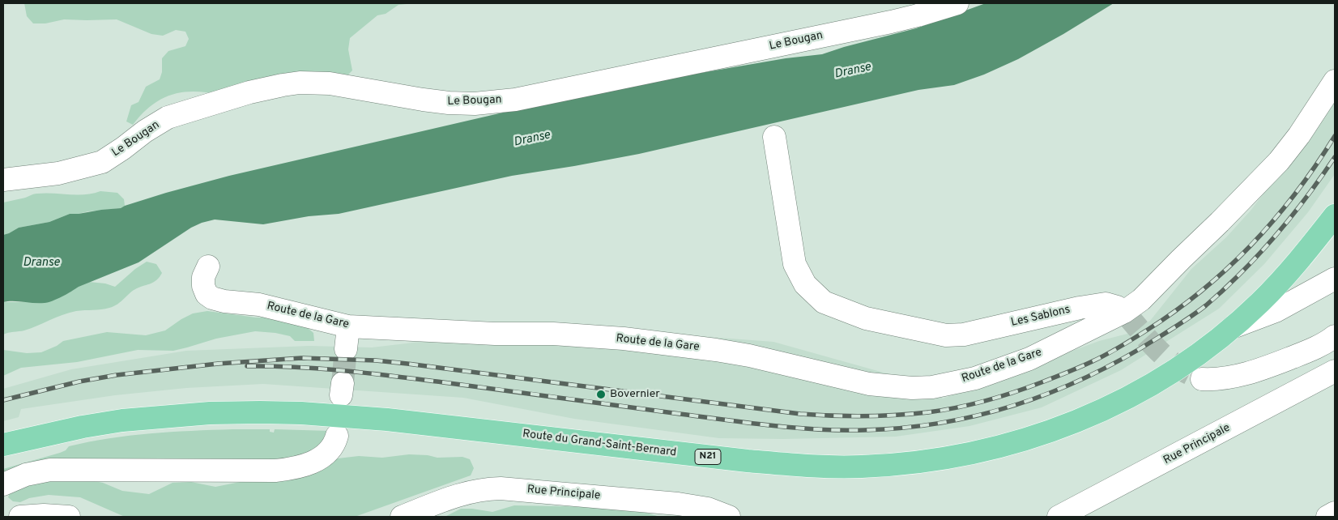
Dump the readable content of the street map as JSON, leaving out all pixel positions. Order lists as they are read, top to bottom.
{
  "streets": {
    "main road": ["Route du Grand-Saint-Bernard", "N21"],
    "street": [
      "Le Bougan",
      "Route de la Gare",
      "Les Sablons",
      "Rue Principale"
    ]
  },
  "crossings": [
    ["Route de la Gare", "Les Sablons"]
  ],
  "water": ["Dranse"],
  "places": ["Bovernier"]
}
